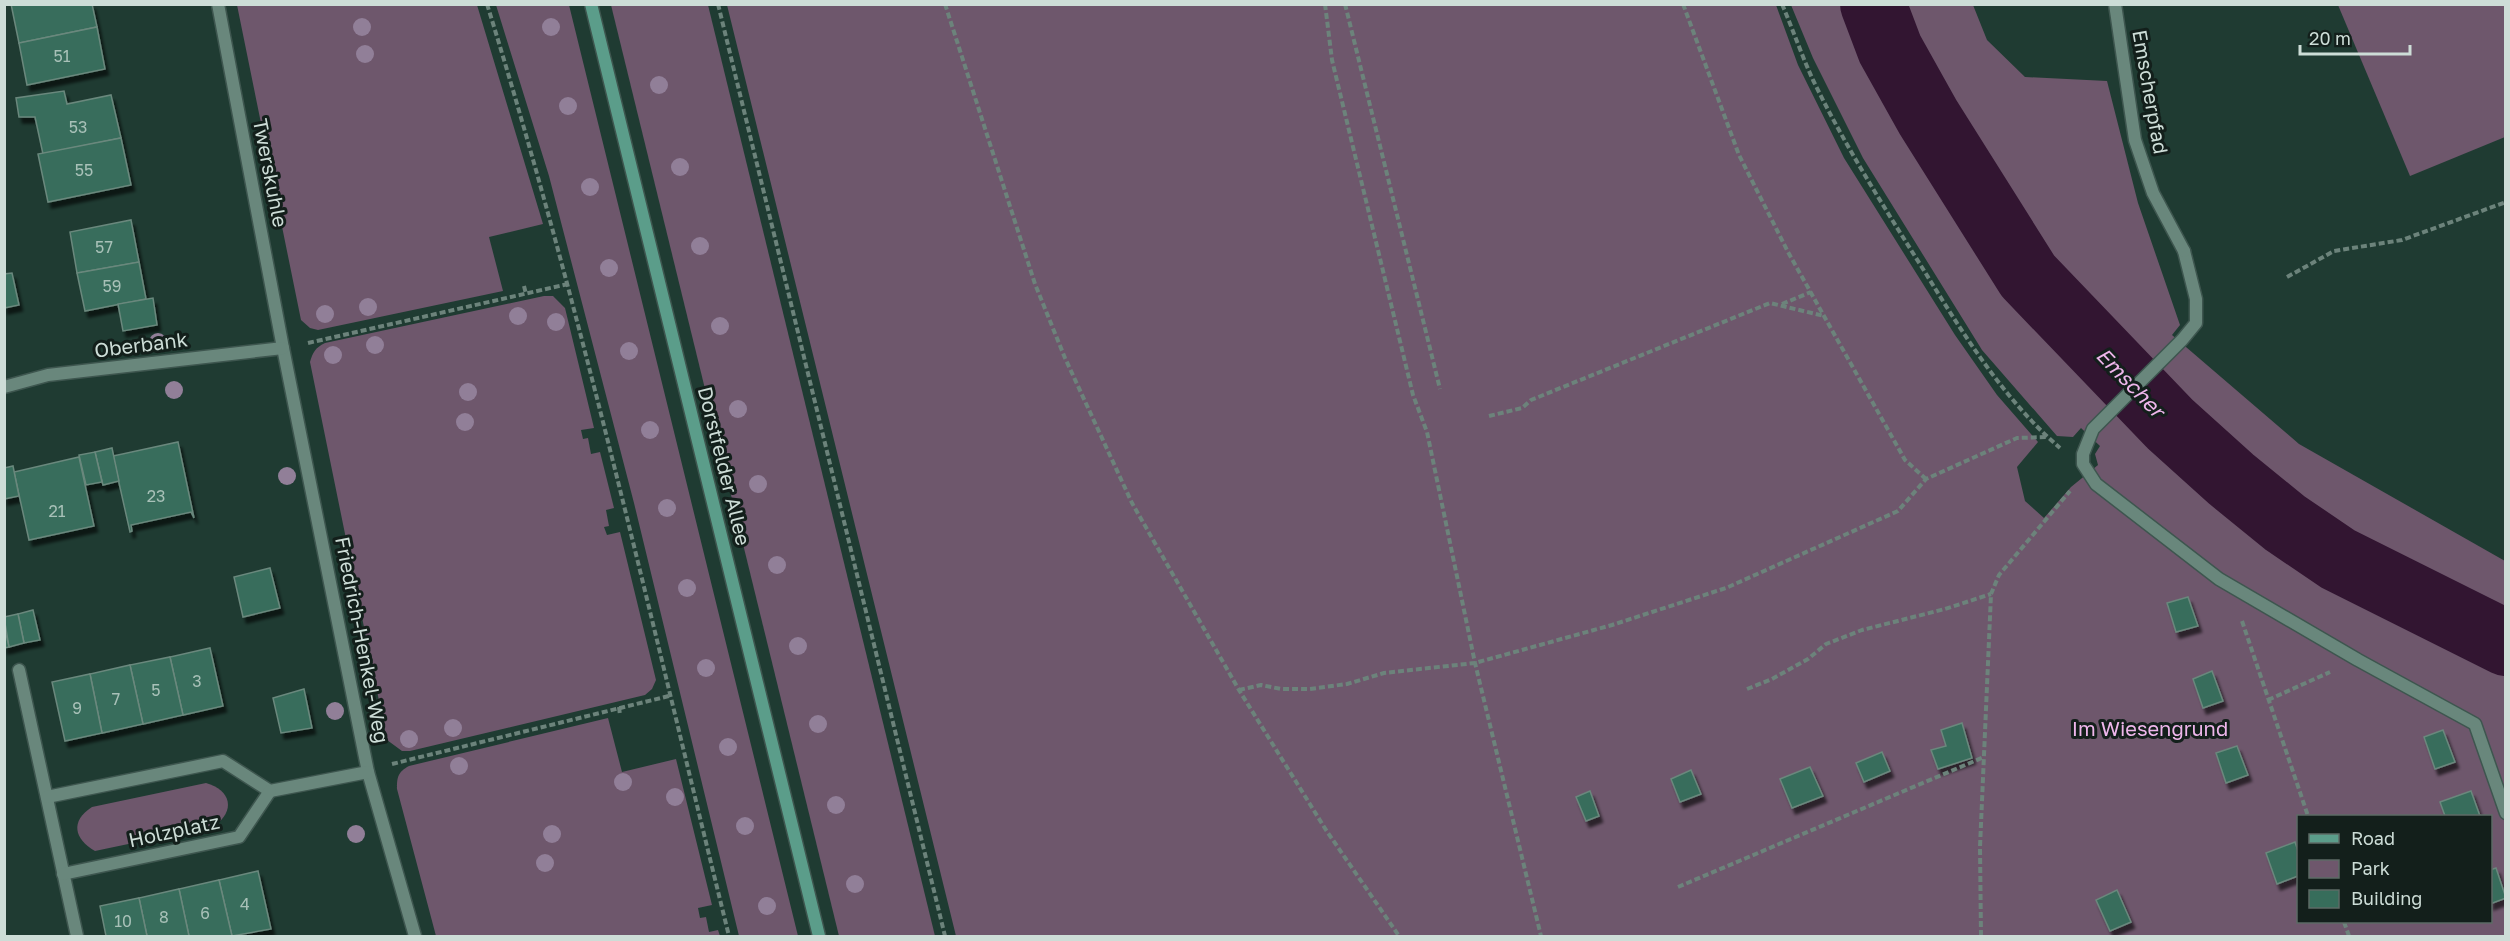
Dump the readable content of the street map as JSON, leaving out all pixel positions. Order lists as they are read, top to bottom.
{
  "streets": {
    "main road": ["Dorstfelder Allee"],
    "street": [
      "Emscherpfad",
      "Twerskuhle",
      "Oberbank",
      "Friedrich-Henkel-Weg",
      "Holzplatz"
    ]
  },
  "crossings": [
    ["Twerskuhle", "Oberbank"],
    ["Twerskuhle", "Friedrich-Henkel-Weg"],
    ["Oberbank", "Friedrich-Henkel-Weg"]
  ],
  "water": ["Emscher"],
  "parks": ["Im Wiesengrund"],
  "house_numbers": [
    "51",
    "53",
    "55",
    "57",
    "59",
    "23",
    "21",
    "3",
    "5",
    "7",
    "9",
    "4",
    "6",
    "8",
    "10"
  ],
  "legend": ["Road", "Park", "Building"],
  "scale_bar": "20 m"
}
